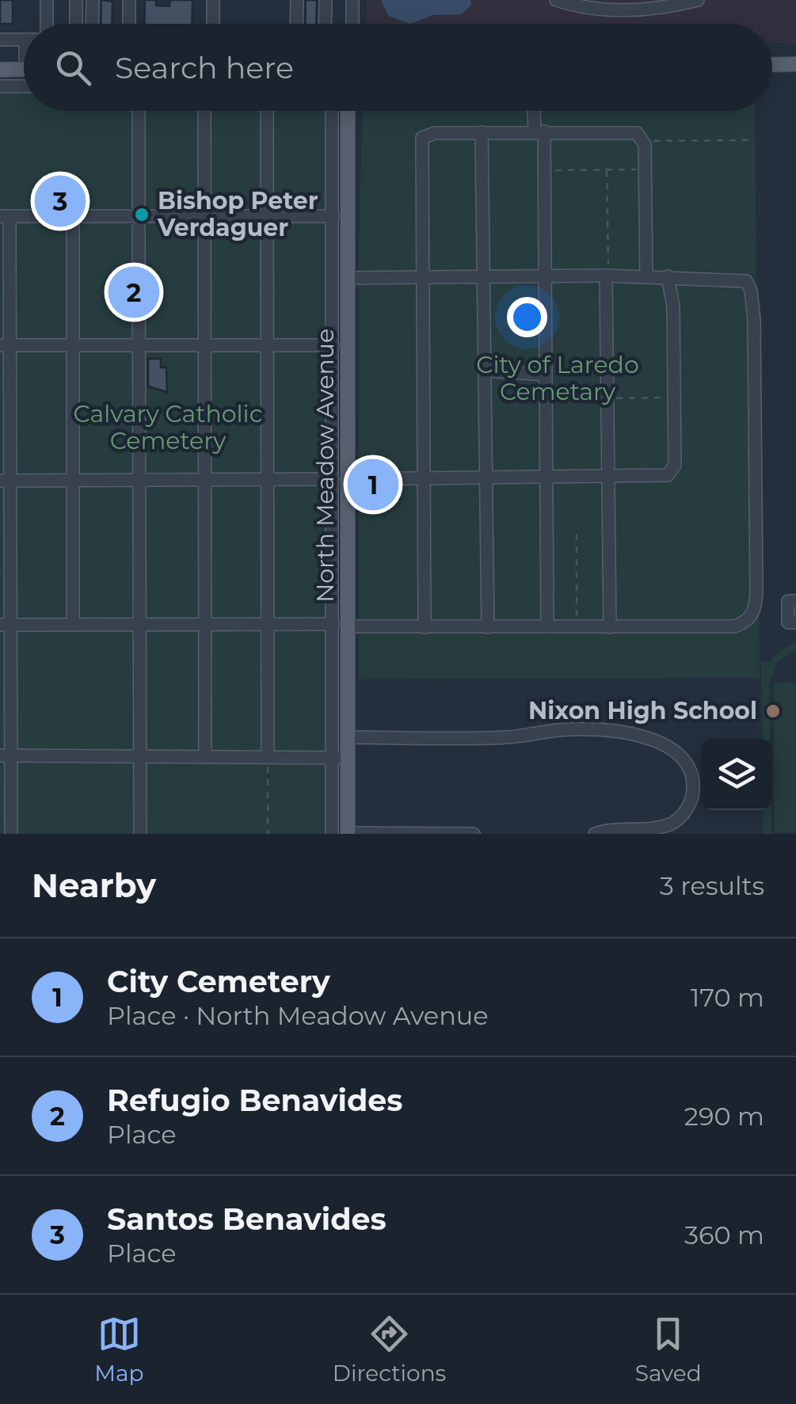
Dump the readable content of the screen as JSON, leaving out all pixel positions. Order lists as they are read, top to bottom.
{
  "streets": {
    "main road": ["North Meadow Avenue"]
  },
  "parks": ["City of Laredo Cemetary", "Calvary Catholic Cemetery"],
  "places": ["Bishop Peter Verdaguer", "Nixon High School"],
  "page": {
    "search": "Search here",
    "pins": ["3", "2", "1"],
    "heading": ["Nearby", "3 results"],
    "list": [
      {
        "mark": "1",
        "name": "City Cemetery",
        "note": "Place · North Meadow Avenue",
        "value": "170 m"
      },
      {
        "mark": "2",
        "name": "Refugio Benavides",
        "note": "Place",
        "value": "290 m"
      },
      {
        "mark": "3",
        "name": "Santos Benavides",
        "note": "Place",
        "value": "360 m"
      }
    ],
    "nav": ["Map", "Directions", "Saved"]
  }
}
